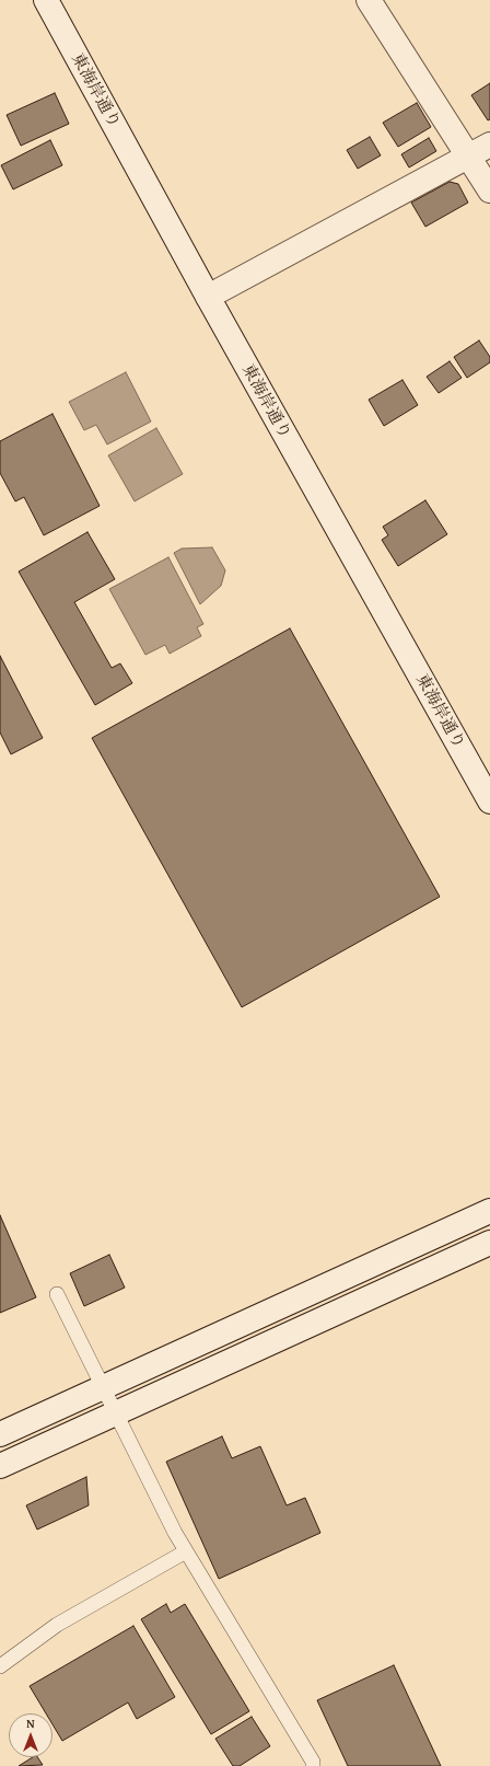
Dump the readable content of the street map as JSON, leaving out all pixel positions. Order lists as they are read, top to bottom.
{
  "streets": {
    "street": ["東海岸通り"]
  },
  "north": "top"
}
